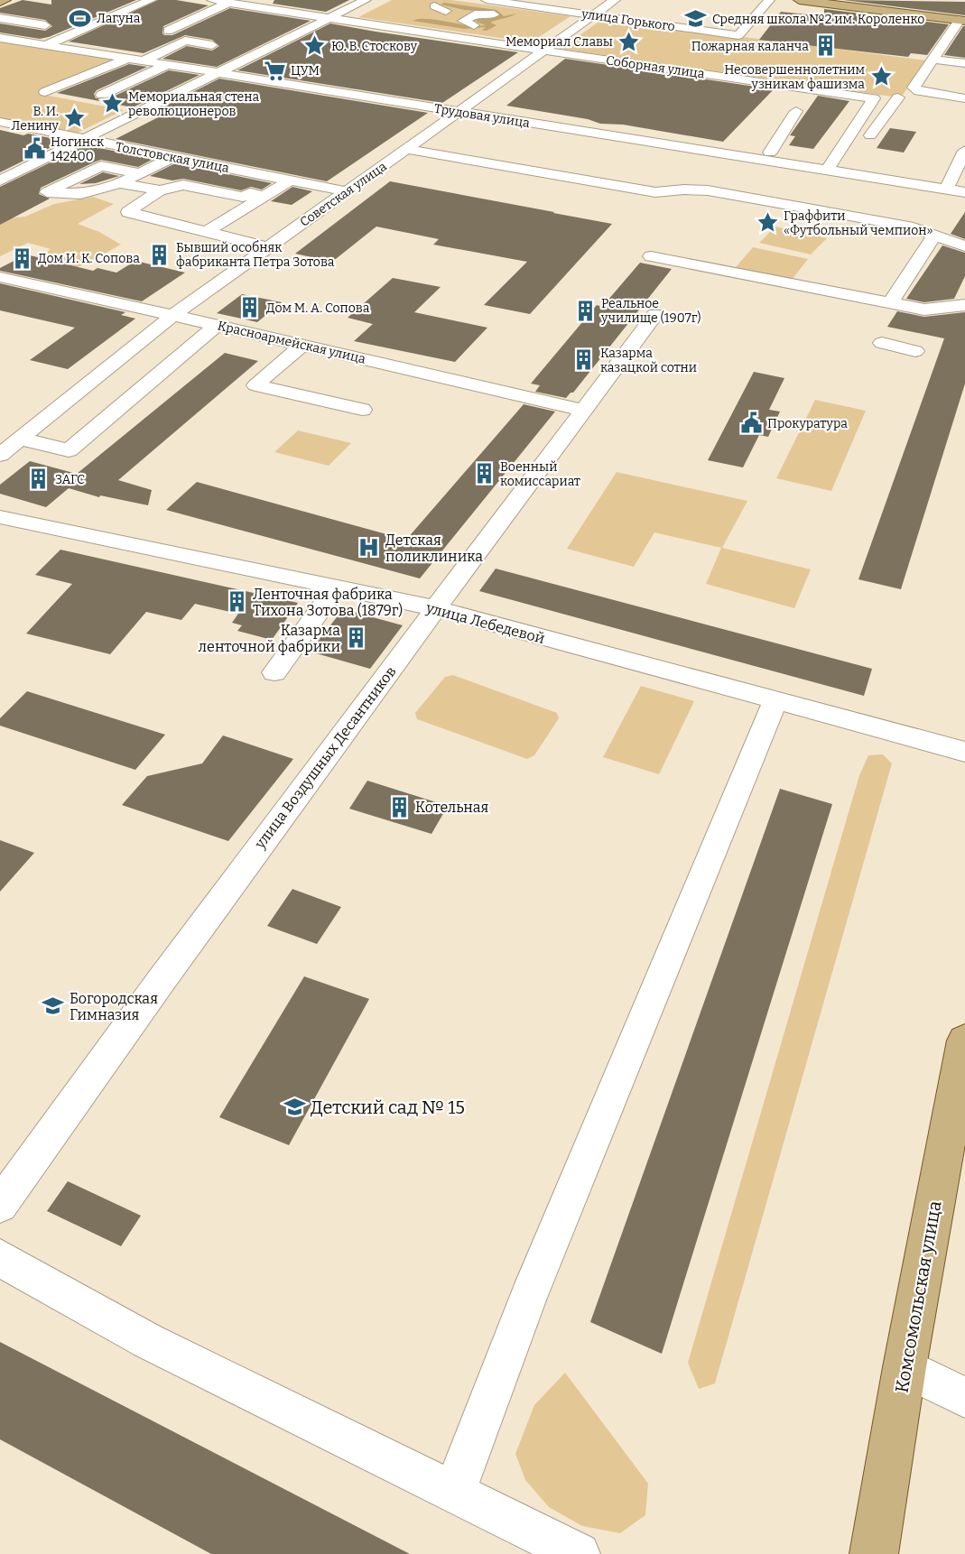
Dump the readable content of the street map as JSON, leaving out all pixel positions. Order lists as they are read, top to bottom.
{
  "streets": {
    "main road": ["Комсомольская улица"],
    "street": [
      "улица Горького",
      "Соборная улица",
      "Трудовая улица",
      "Толстовская улица",
      "Советская улица",
      "Красноармейская улица",
      "улица Лебедевой",
      "улица Воздушных Десантников"
    ]
  },
  "crossings": [
    ["улица Горького", "Советская улица"],
    ["Соборная улица", "Советская улица"],
    ["Трудовая улица", "Советская улица"],
    ["Толстовская улица", "Советская улица"],
    ["Советская улица", "Красноармейская улица"],
    ["Красноармейская улица", "улица Воздушных Десантников"],
    ["улица Лебедевой", "улица Воздушных Десантников"]
  ],
  "places": {
    "sports": ["Лагуна"],
    "school or university": ["Средняя школа №2 им. Короленко", "Богородская Гимназия", "Детский сад № 15"],
    "place": [
      "Мемориал Славы",
      "Ю. В. Стоскову",
      "Несовершеннолетним узникам фашизма",
      "Мемориальная стена революционеров",
      "В. И. Ленину",
      "Граффити «Футбольный чемпион»"
    ],
    "building": [
      "Пожарная каланча",
      "Бывший особняк фабриканта Петра Зотова",
      "Дом И. К. Сопова",
      "Дом М. А. Сопова",
      "Реальное училище (1907г)",
      "Казарма казацкой сотни",
      "Военный комиссариат",
      "ЗАГС",
      "Ленточная фабрика Тихона Зотова (1879г)",
      "Казарма ленточной фабрики",
      "Котельная"
    ],
    "supermarket": ["ЦУМ"],
    "public building": ["Ногинск 142400", "Прокуратура"],
    "hospital": ["Детская поликлиника"]
  }
}
